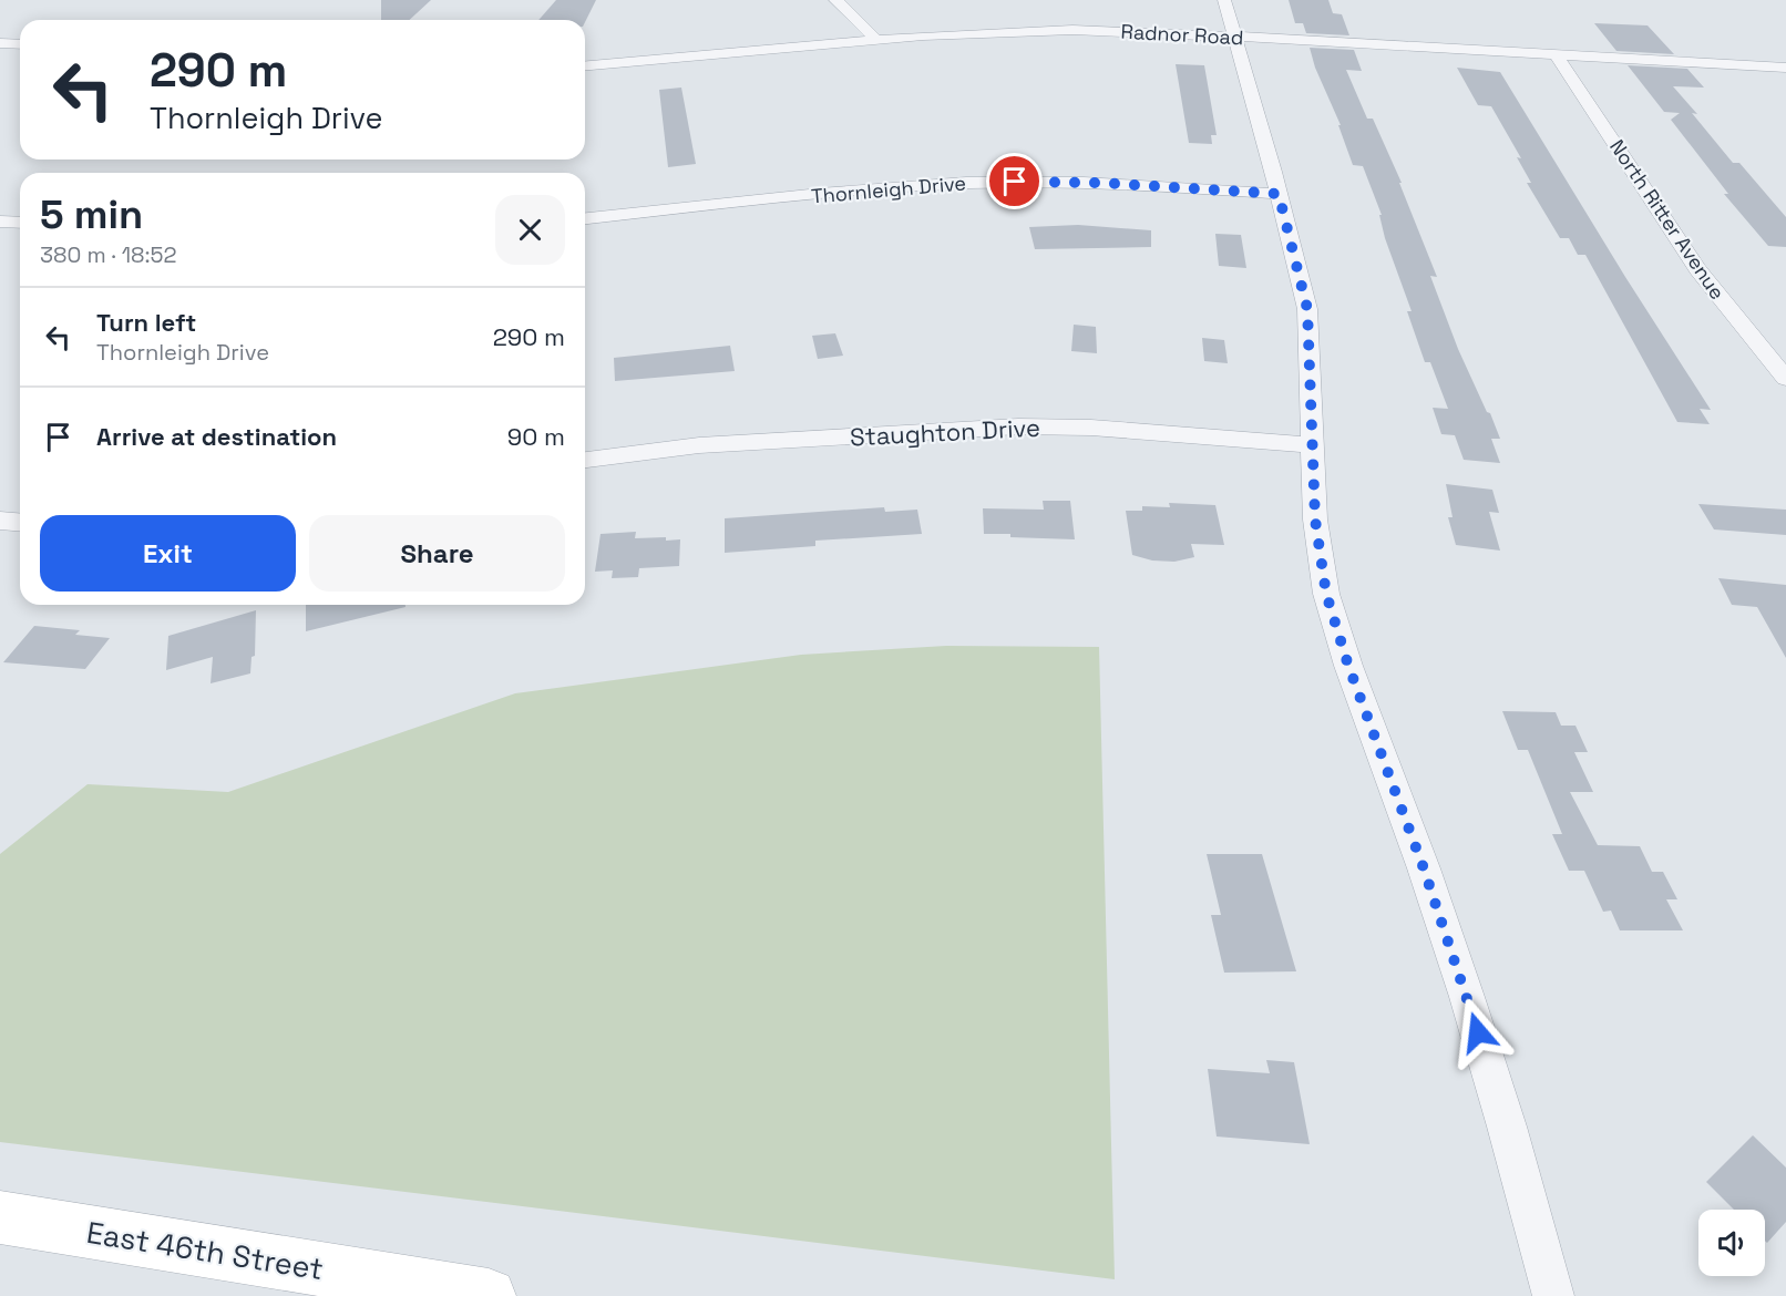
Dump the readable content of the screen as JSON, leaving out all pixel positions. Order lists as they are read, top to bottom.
{
  "streets": {
    "main road": ["East 46th Street"],
    "street": [
      "Radnor Road",
      "Thornleigh Drive",
      "North Ritter Avenue",
      "Staughton Drive"
    ]
  },
  "crossings": [
    ["Radnor Road", "North Ritter Avenue"]
  ],
  "page": {
    "turn": ["290 m", "Thornleigh Drive"],
    "heading": ["5 min", "380 m · 18:52"],
    "list": [
      {
        "name": "Turn left",
        "note": "Thornleigh Drive",
        "value": "290 m"
      },
      {
        "name": "Arrive at destination",
        "value": "90 m"
      }
    ],
    "buttons": ["Exit", "Share"]
  }
}
